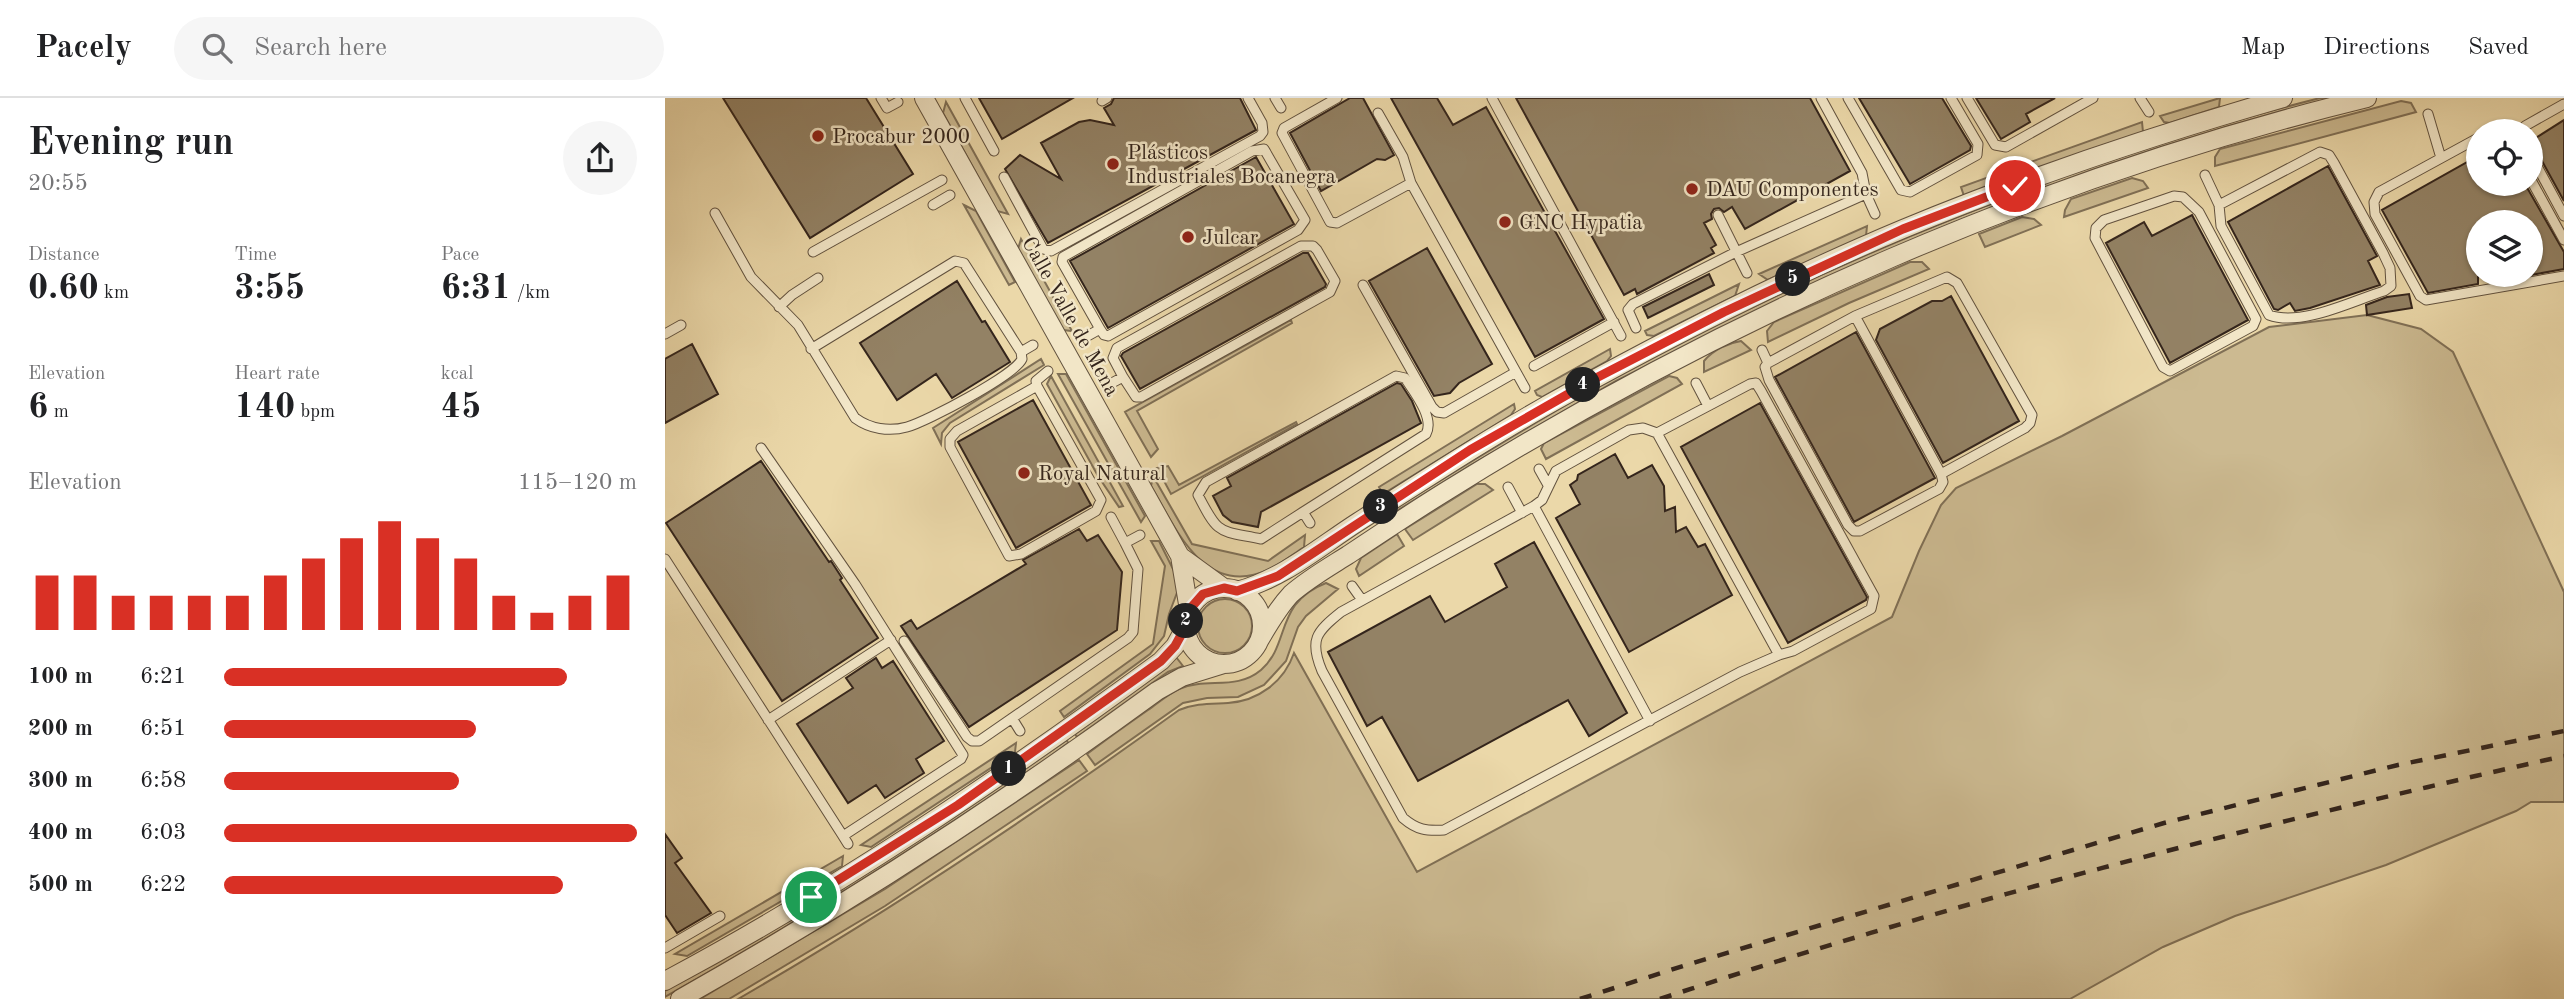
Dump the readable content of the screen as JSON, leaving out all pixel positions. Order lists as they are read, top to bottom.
{
  "streets": {
    "street": ["Calle Valle de Mena"]
  },
  "places": [
    "Procabur 2000",
    "Plásticos Industriales Bocanegra",
    "DAU Componentes",
    "GNC Hypatia",
    "Julcar",
    "Royal Natural"
  ],
  "page": {
    "header": "Pacely",
    "search": "Search here",
    "nav": ["Map", "Directions", "Saved"],
    "heading": ["Evening run", "20:55"],
    "stats": [
      ["Distance", "0.60 km"],
      ["Time", "3:55"],
      ["Pace", "6:31 /km"],
      ["Elevation", "6 m"],
      ["Heart rate", "140 bpm"],
      ["kcal", "45"]
    ],
    "pins": [
      "5",
      "4",
      "3",
      "2",
      "1"
    ],
    "chart": ["Elevation", "115–120 m"],
    "list": [
      {
        "name": "100 m",
        "note": "6:21"
      },
      {
        "name": "200 m",
        "note": "6:51"
      },
      {
        "name": "300 m",
        "note": "6:58"
      },
      {
        "name": "400 m",
        "note": "6:03"
      },
      {
        "name": "500 m",
        "note": "6:22"
      }
    ]
  }
}
